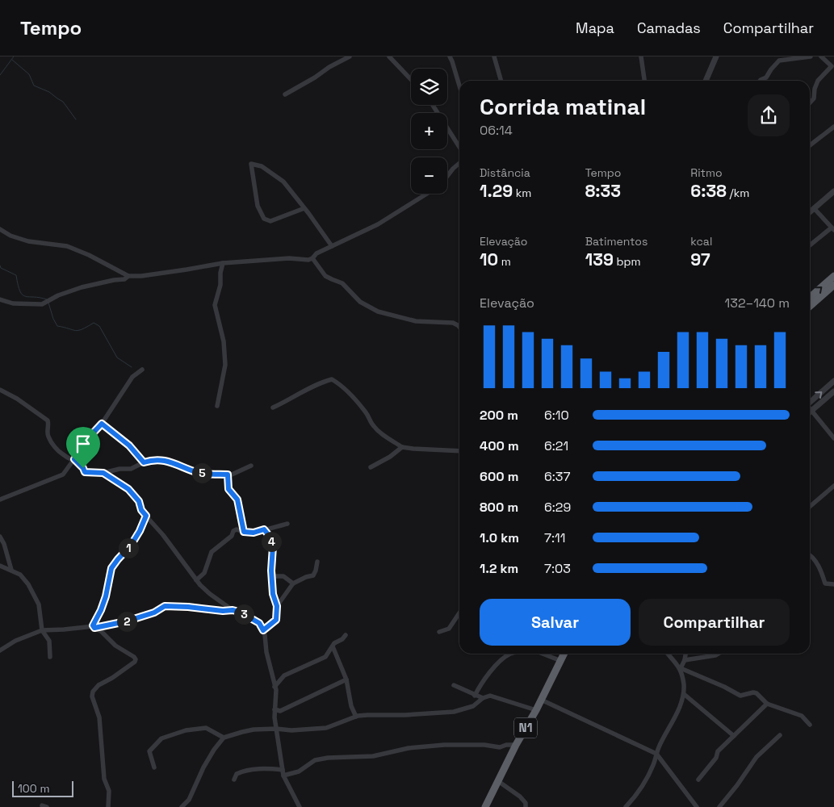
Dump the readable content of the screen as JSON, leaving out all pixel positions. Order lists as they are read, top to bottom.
{
  "streets": {
    "highway": ["N1"]
  },
  "scale_bar": "100 m",
  "page": {
    "header": "Tempo",
    "nav": ["Mapa", "Camadas", "Compartilhar"],
    "map_buttons": ["+", "−"],
    "heading": ["Corrida matinal", "06:14"],
    "stats": [
      ["Distância", "1.29 km"],
      ["Tempo", "8:33"],
      ["Ritmo", "6:38 /km"],
      ["Elevação", "10 m"],
      ["Batimentos", "139 bpm"],
      ["kcal", "97"]
    ],
    "chart": ["Elevação", "132–140 m"],
    "list": [
      {
        "name": "200 m",
        "note": "6:10"
      },
      {
        "name": "400 m",
        "note": "6:21"
      },
      {
        "name": "600 m",
        "note": "6:37"
      },
      {
        "name": "800 m",
        "note": "6:29"
      },
      {
        "name": "1.0 km",
        "note": "7:11"
      },
      {
        "name": "1.2 km",
        "note": "7:03"
      }
    ],
    "pins": [
      "5",
      "4",
      "1",
      "3",
      "2"
    ],
    "buttons": ["Salvar", "Compartilhar"],
    "scale": "100 m"
  }
}
